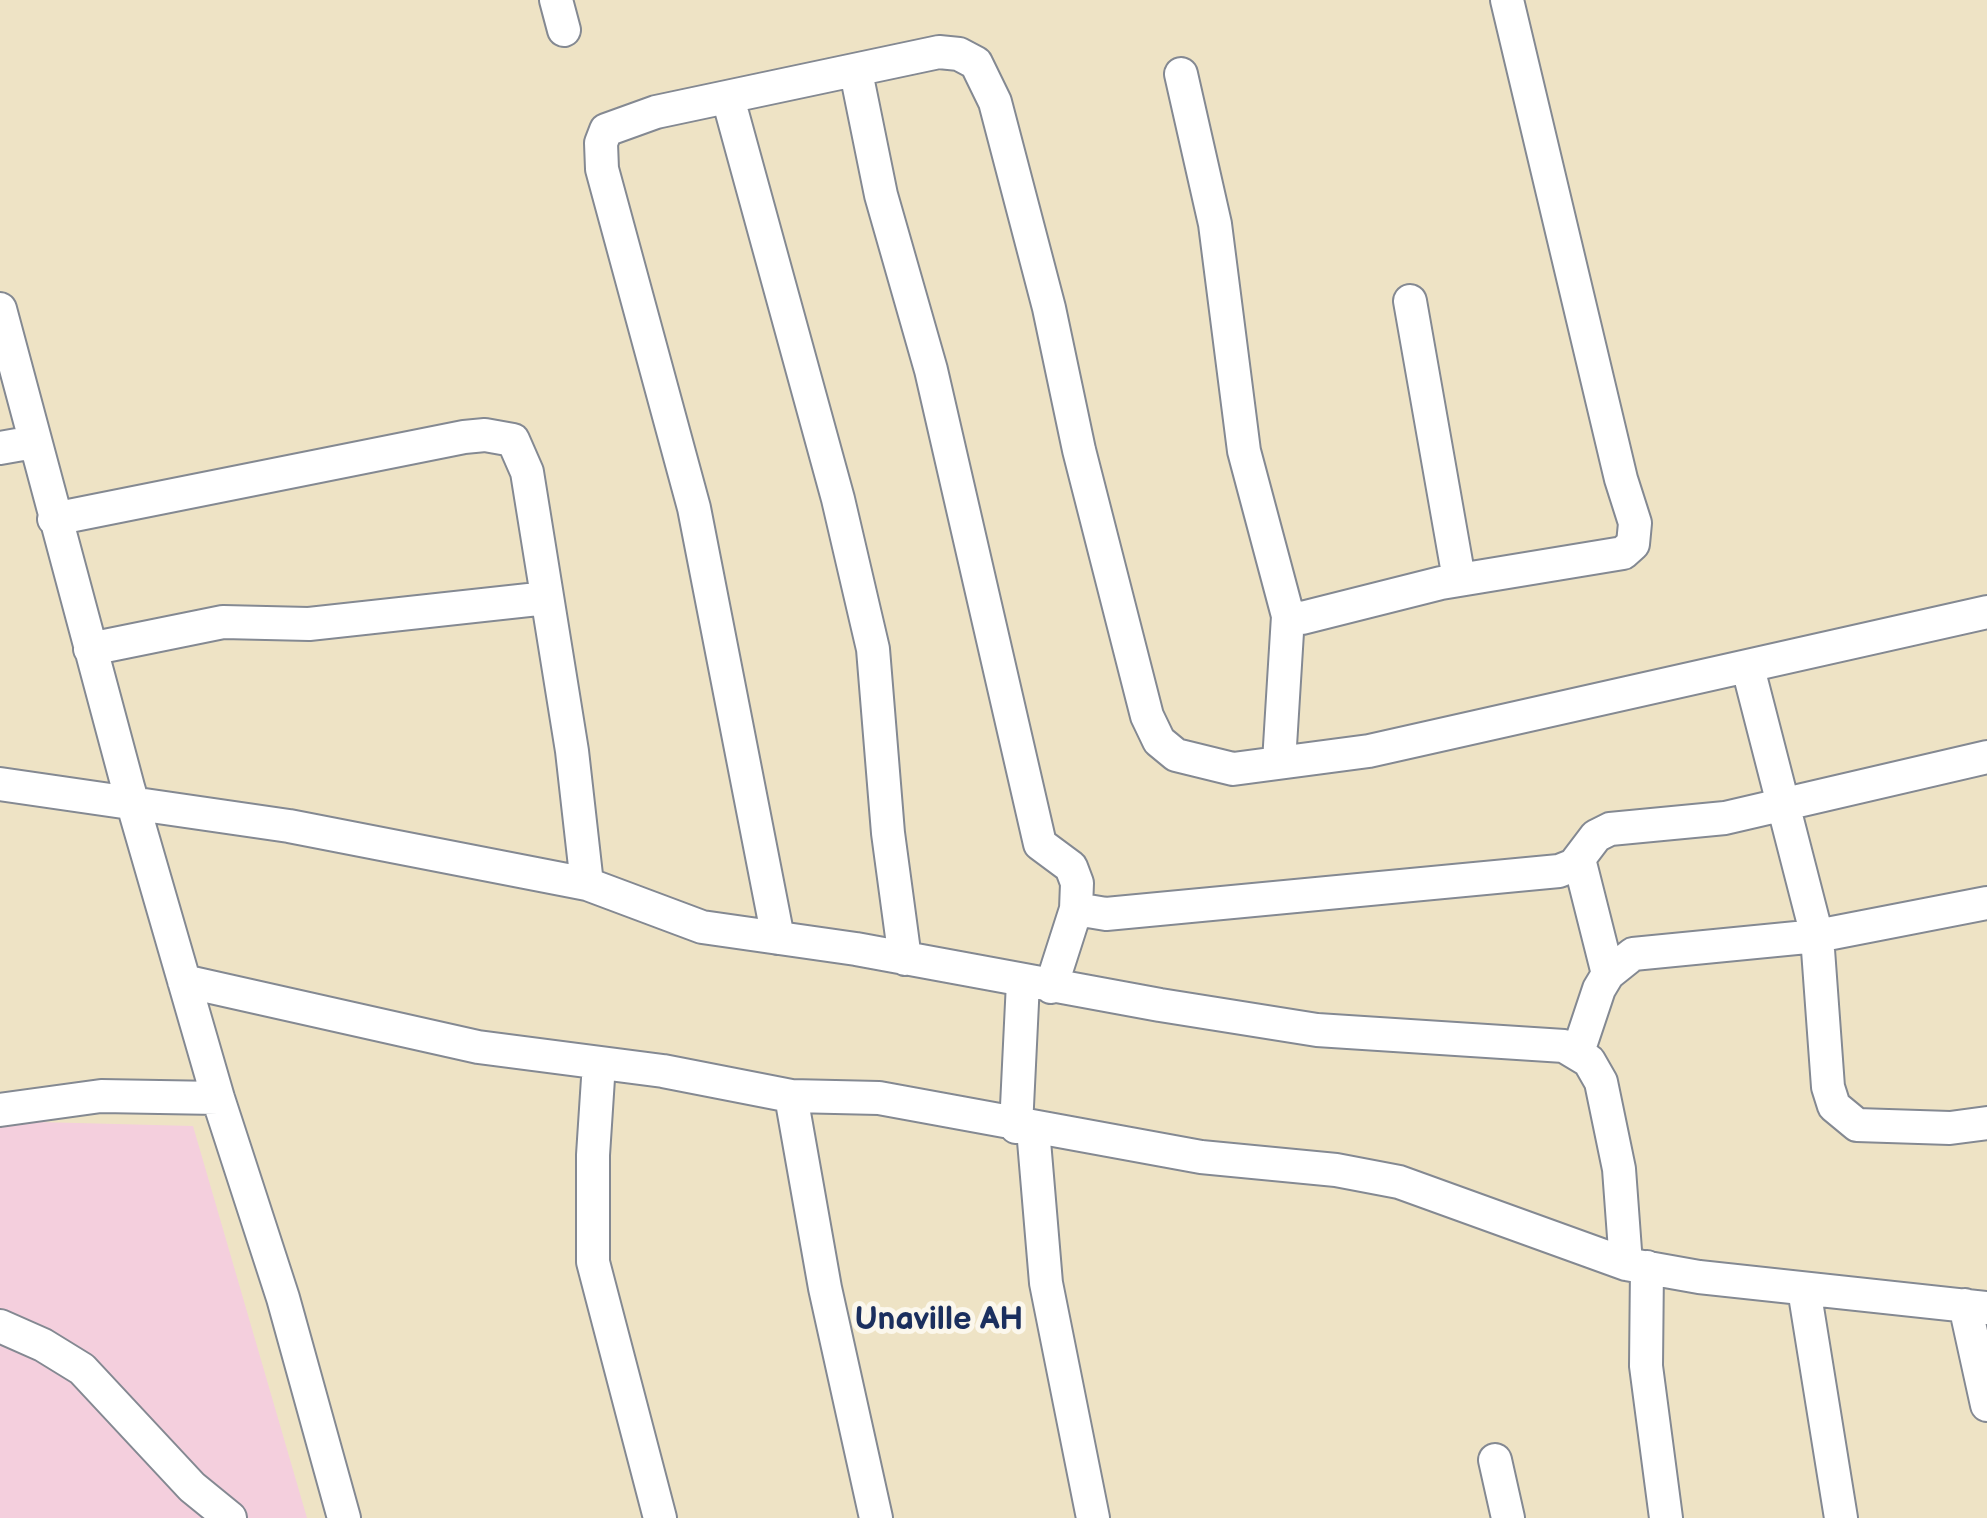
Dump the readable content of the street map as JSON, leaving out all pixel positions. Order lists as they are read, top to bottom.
{
  "districts": ["Unaville AH"]
}
